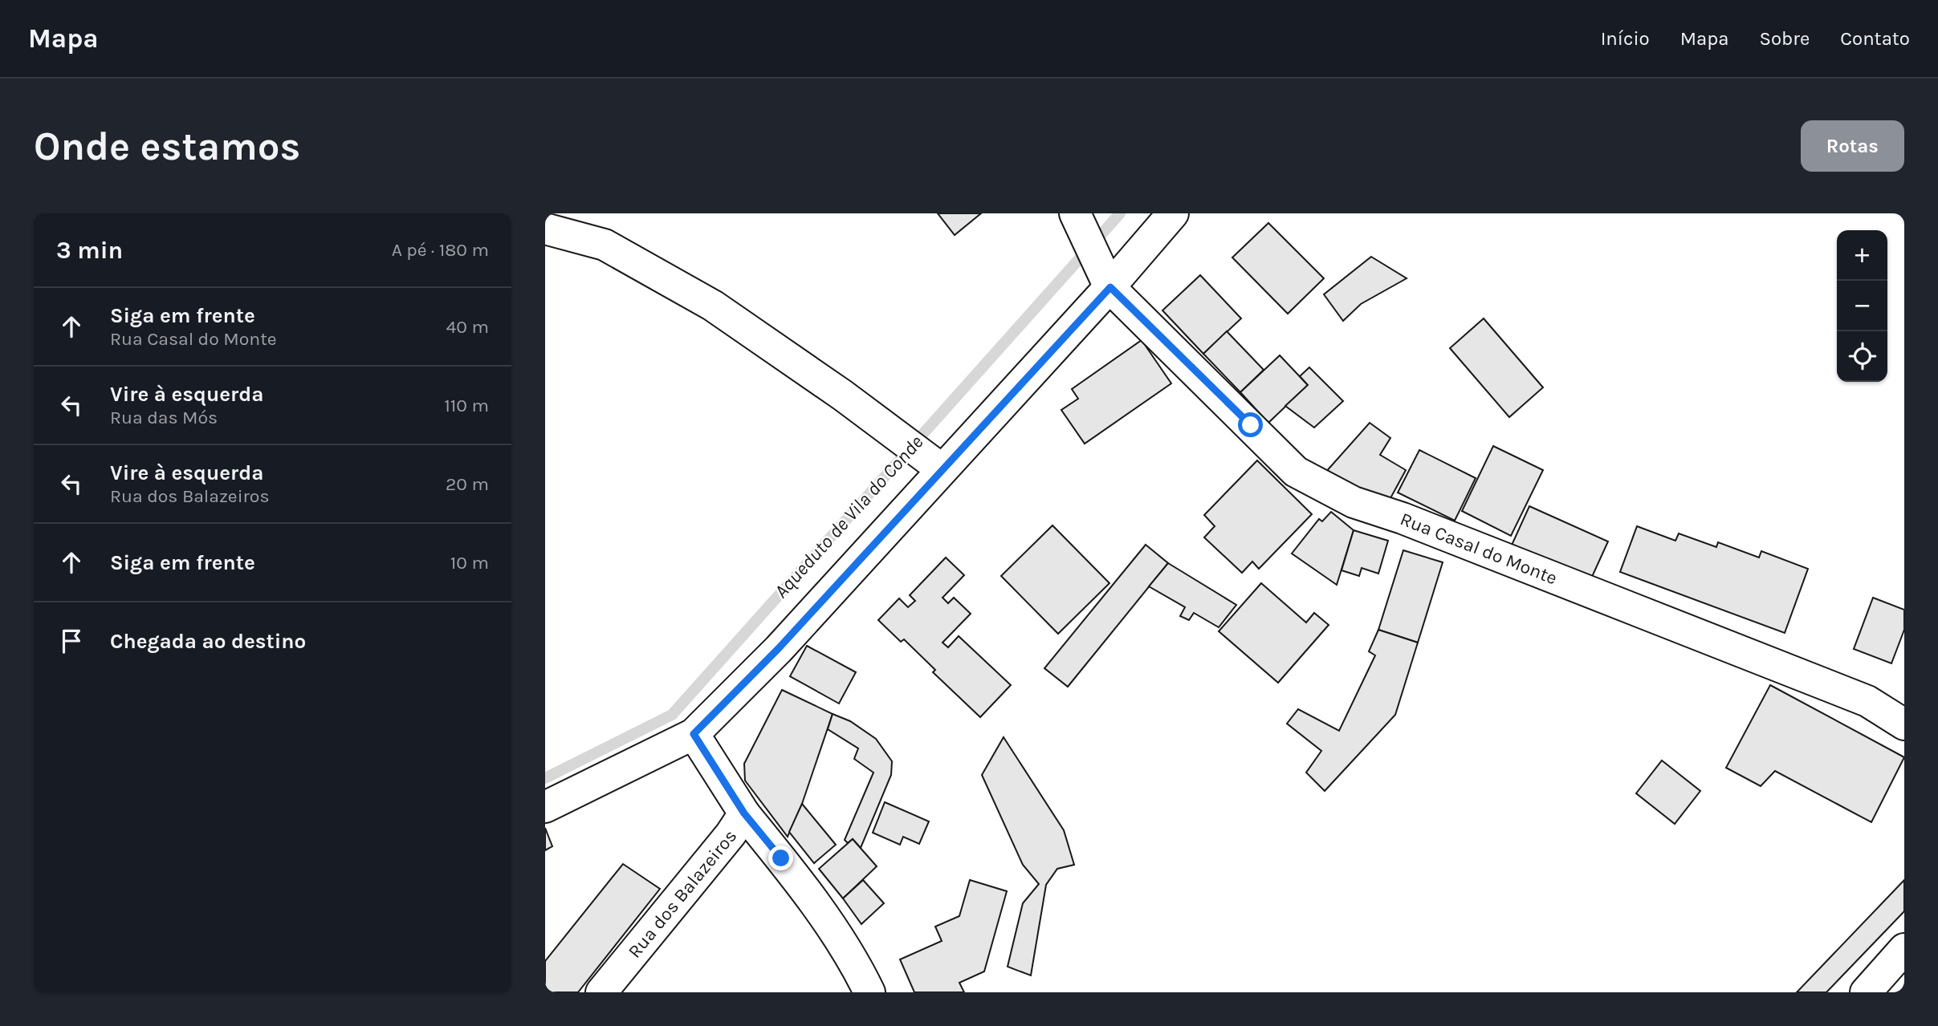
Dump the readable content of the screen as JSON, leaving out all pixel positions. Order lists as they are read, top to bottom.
{
  "streets": {
    "street": ["Rua Casal do Monte", "Rua dos Balazeiros"]
  },
  "water": ["Aqueduto de Vila do Conde"],
  "page": {
    "header": "Mapa",
    "nav": [
      "Início",
      "Mapa",
      "Sobre",
      "Contato"
    ],
    "buttons": "Rotas",
    "title": "Onde estamos",
    "heading": ["3 min", "A pé · 180 m"],
    "map_buttons": ["+", "−"],
    "list": [
      ["Siga em frente", "Rua Casal do Monte", "40 m"],
      ["Vire à esquerda", "Rua das Mós", "110 m"],
      ["Vire à esquerda", "Rua dos Balazeiros", "20 m"],
      ["Siga em frente", "10 m"],
      "Chegada ao destino"
    ]
  }
}
